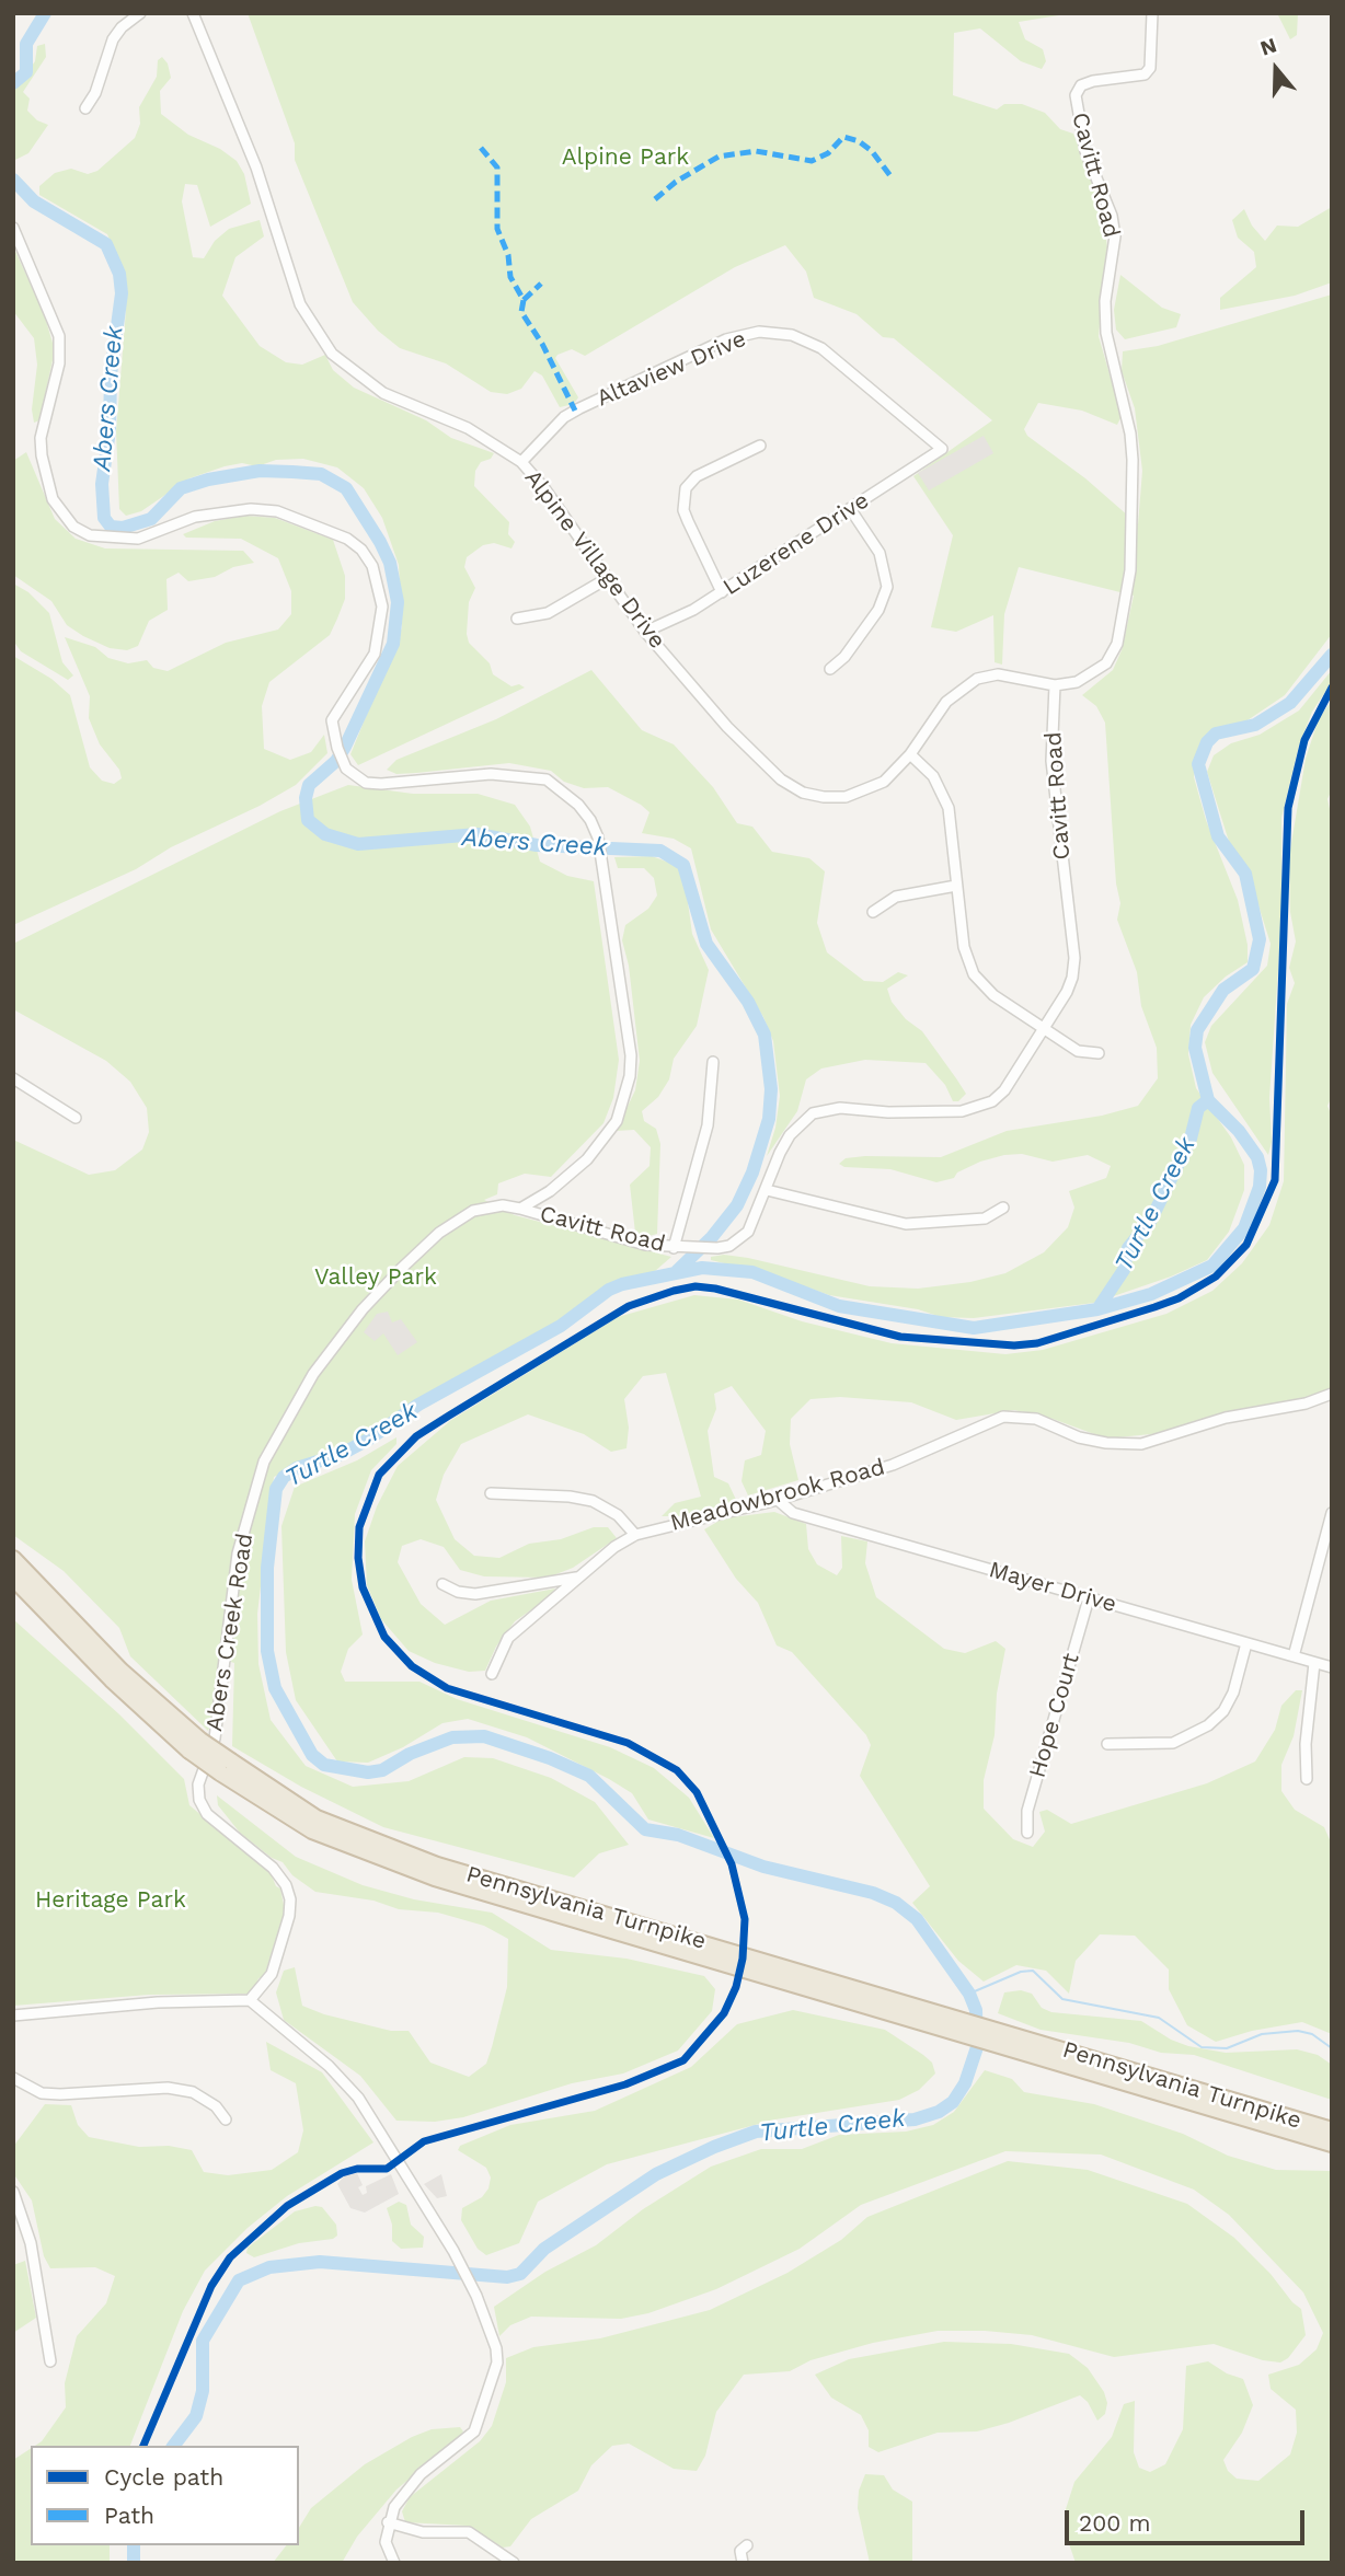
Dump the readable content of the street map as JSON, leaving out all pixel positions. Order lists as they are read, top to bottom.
{
  "streets": {
    "highway": ["Pennsylvania Turnpike"],
    "street": [
      "Cavitt Road",
      "Altaview Drive",
      "Luzerene Drive",
      "Alpine Village Drive",
      "Meadowbrook Road",
      "Mayer Drive",
      "Abers Creek Road",
      "Hope Court"
    ]
  },
  "crossings": [
    ["Cavitt Road", "Alpine Village Drive"],
    ["Cavitt Road", "Abers Creek Road"],
    ["Altaview Drive", "Luzerene Drive"],
    ["Altaview Drive", "Alpine Village Drive"],
    ["Luzerene Drive", "Alpine Village Drive"],
    ["Meadowbrook Road", "Mayer Drive"],
    ["Mayer Drive", "Hope Court"]
  ],
  "water": ["Abers Creek", "Turtle Creek"],
  "parks": ["Alpine Park", "Valley Park", "Heritage Park"],
  "legend": ["Cycle path", "Path"],
  "scale_bar": "200 m",
  "north": "top"
}
